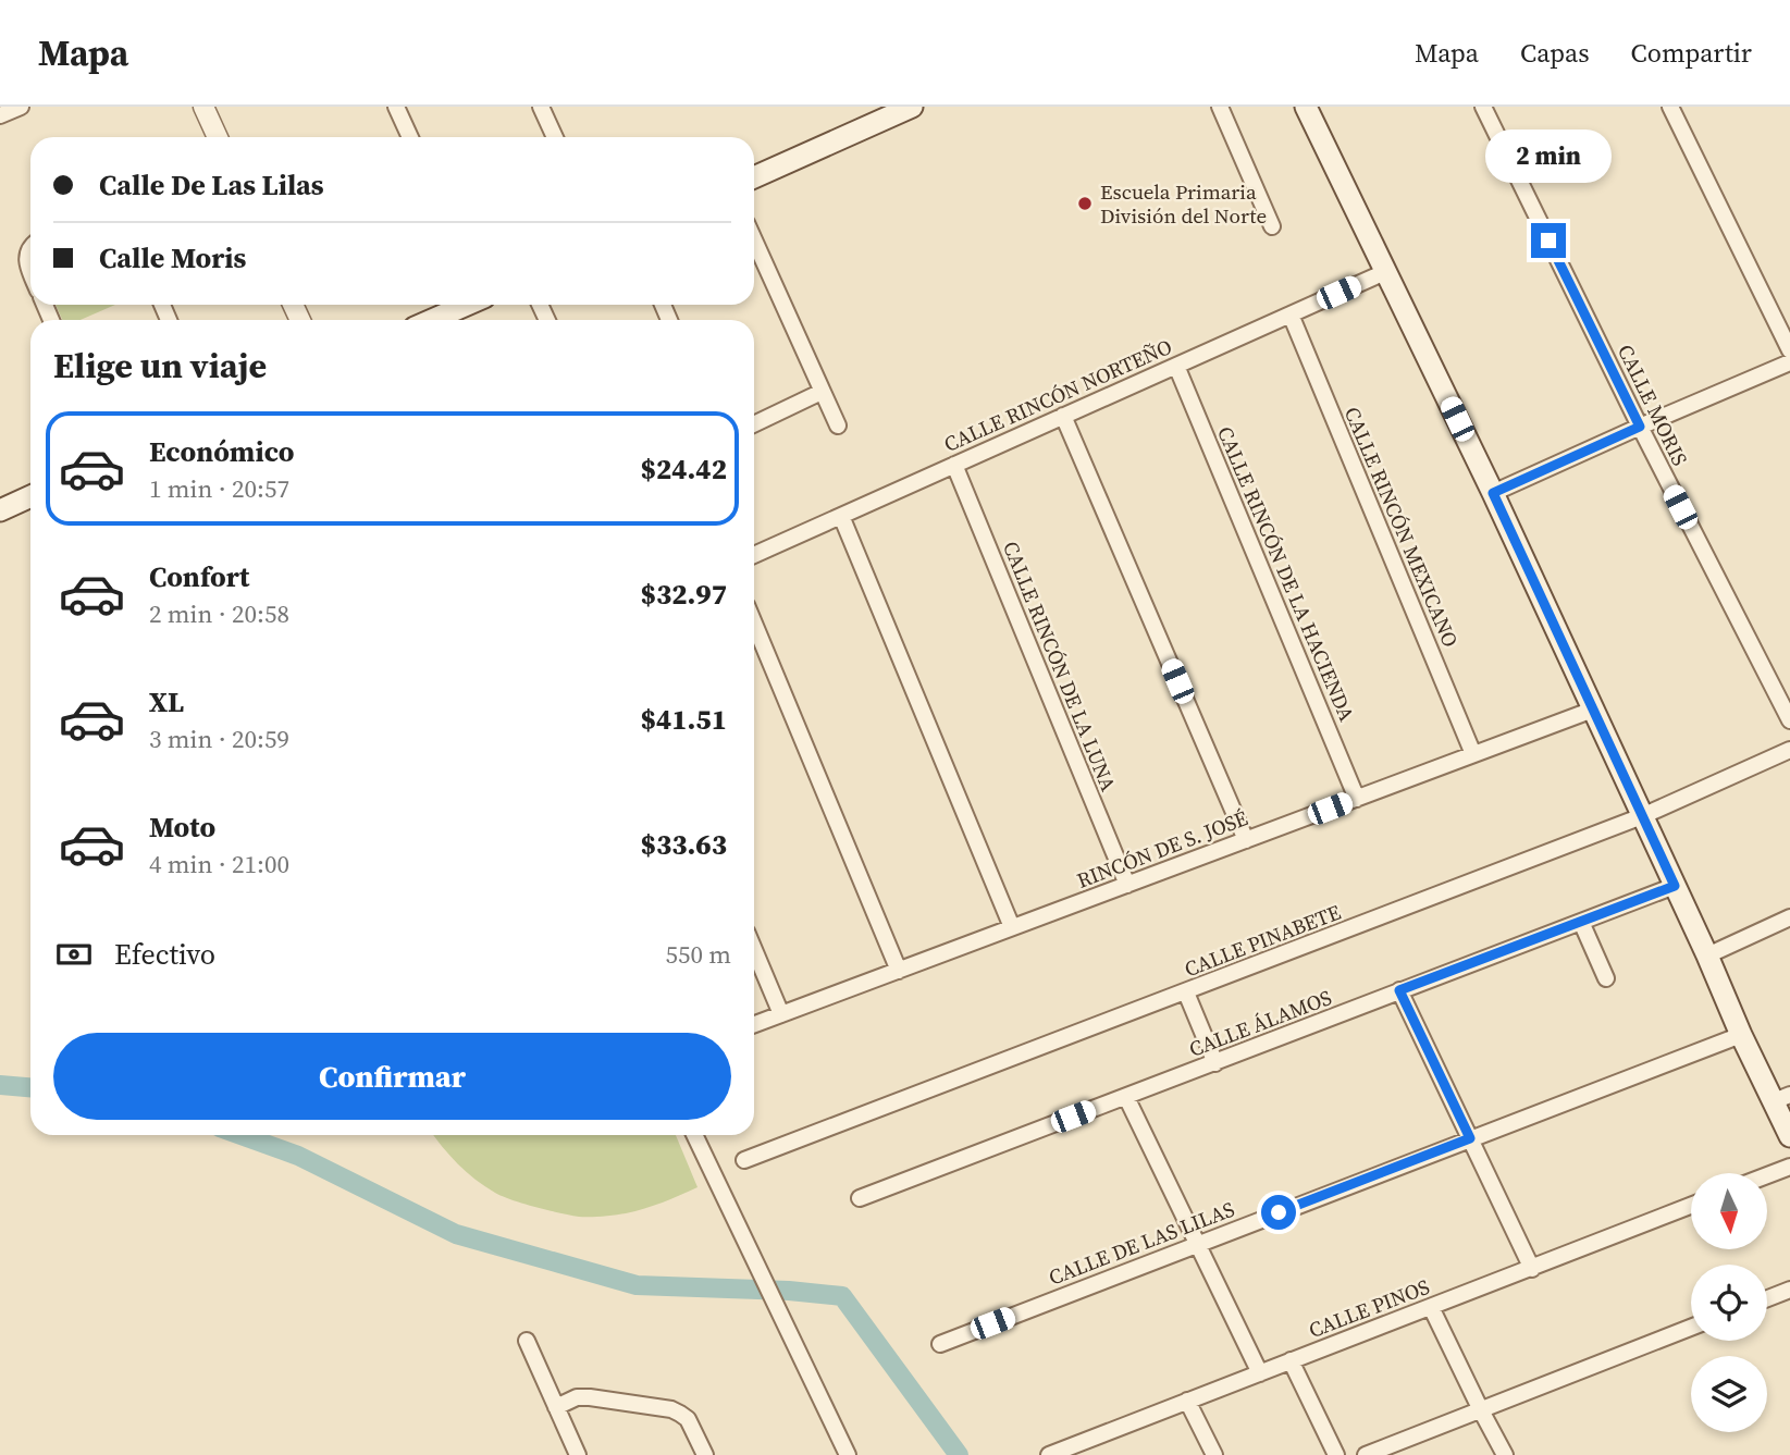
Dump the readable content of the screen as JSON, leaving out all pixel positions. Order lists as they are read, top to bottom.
{
  "streets": {
    "street": [
      "CALLE RINCÓN NORTEÑO",
      "CALLE MORIS",
      "CALLE RINCÓN MEXICANO",
      "CALLE RINCÓN DE LA HACIENDA",
      "CALLE RINCÓN DE LA LUNA",
      "RINCÓN DE S. JOSÉ",
      "CALLE PINABETE",
      "CALLE ÁLAMOS",
      "CALLE DE LAS LILAS",
      "CALLE PINOS"
    ]
  },
  "crossings": [
    ["CALLE RINCÓN NORTEÑO", "CALLE RINCÓN MEXICANO"],
    ["CALLE RINCÓN NORTEÑO", "CALLE RINCÓN DE LA HACIENDA"],
    ["CALLE RINCÓN NORTEÑO", "CALLE RINCÓN DE LA LUNA"],
    ["CALLE RINCÓN MEXICANO", "RINCÓN DE S. JOSÉ"],
    ["CALLE RINCÓN DE LA HACIENDA", "RINCÓN DE S. JOSÉ"],
    ["CALLE RINCÓN DE LA LUNA", "RINCÓN DE S. JOSÉ"]
  ],
  "places": ["Escuela Primaria División del Norte"],
  "north": "bottom",
  "page": {
    "header": "Mapa",
    "nav": ["Mapa", "Capas", "Compartir"],
    "bubble": "2 min",
    "banner": ["Calle De Las Lilas", "Calle Moris"],
    "heading": "Elige un viaje",
    "list": [
      {
        "name": "Económico",
        "note": "1 min · 20:57",
        "value": "$24.42"
      },
      {
        "name": "Confort",
        "note": "2 min · 20:58",
        "value": "$32.97"
      },
      {
        "name": "XL",
        "note": "3 min · 20:59",
        "value": "$41.51"
      },
      {
        "name": "Moto",
        "note": "4 min · 21:00",
        "value": "$33.63"
      }
    ],
    "pay": ["Efectivo", "550 m"],
    "buttons": "Confirmar"
  }
}
